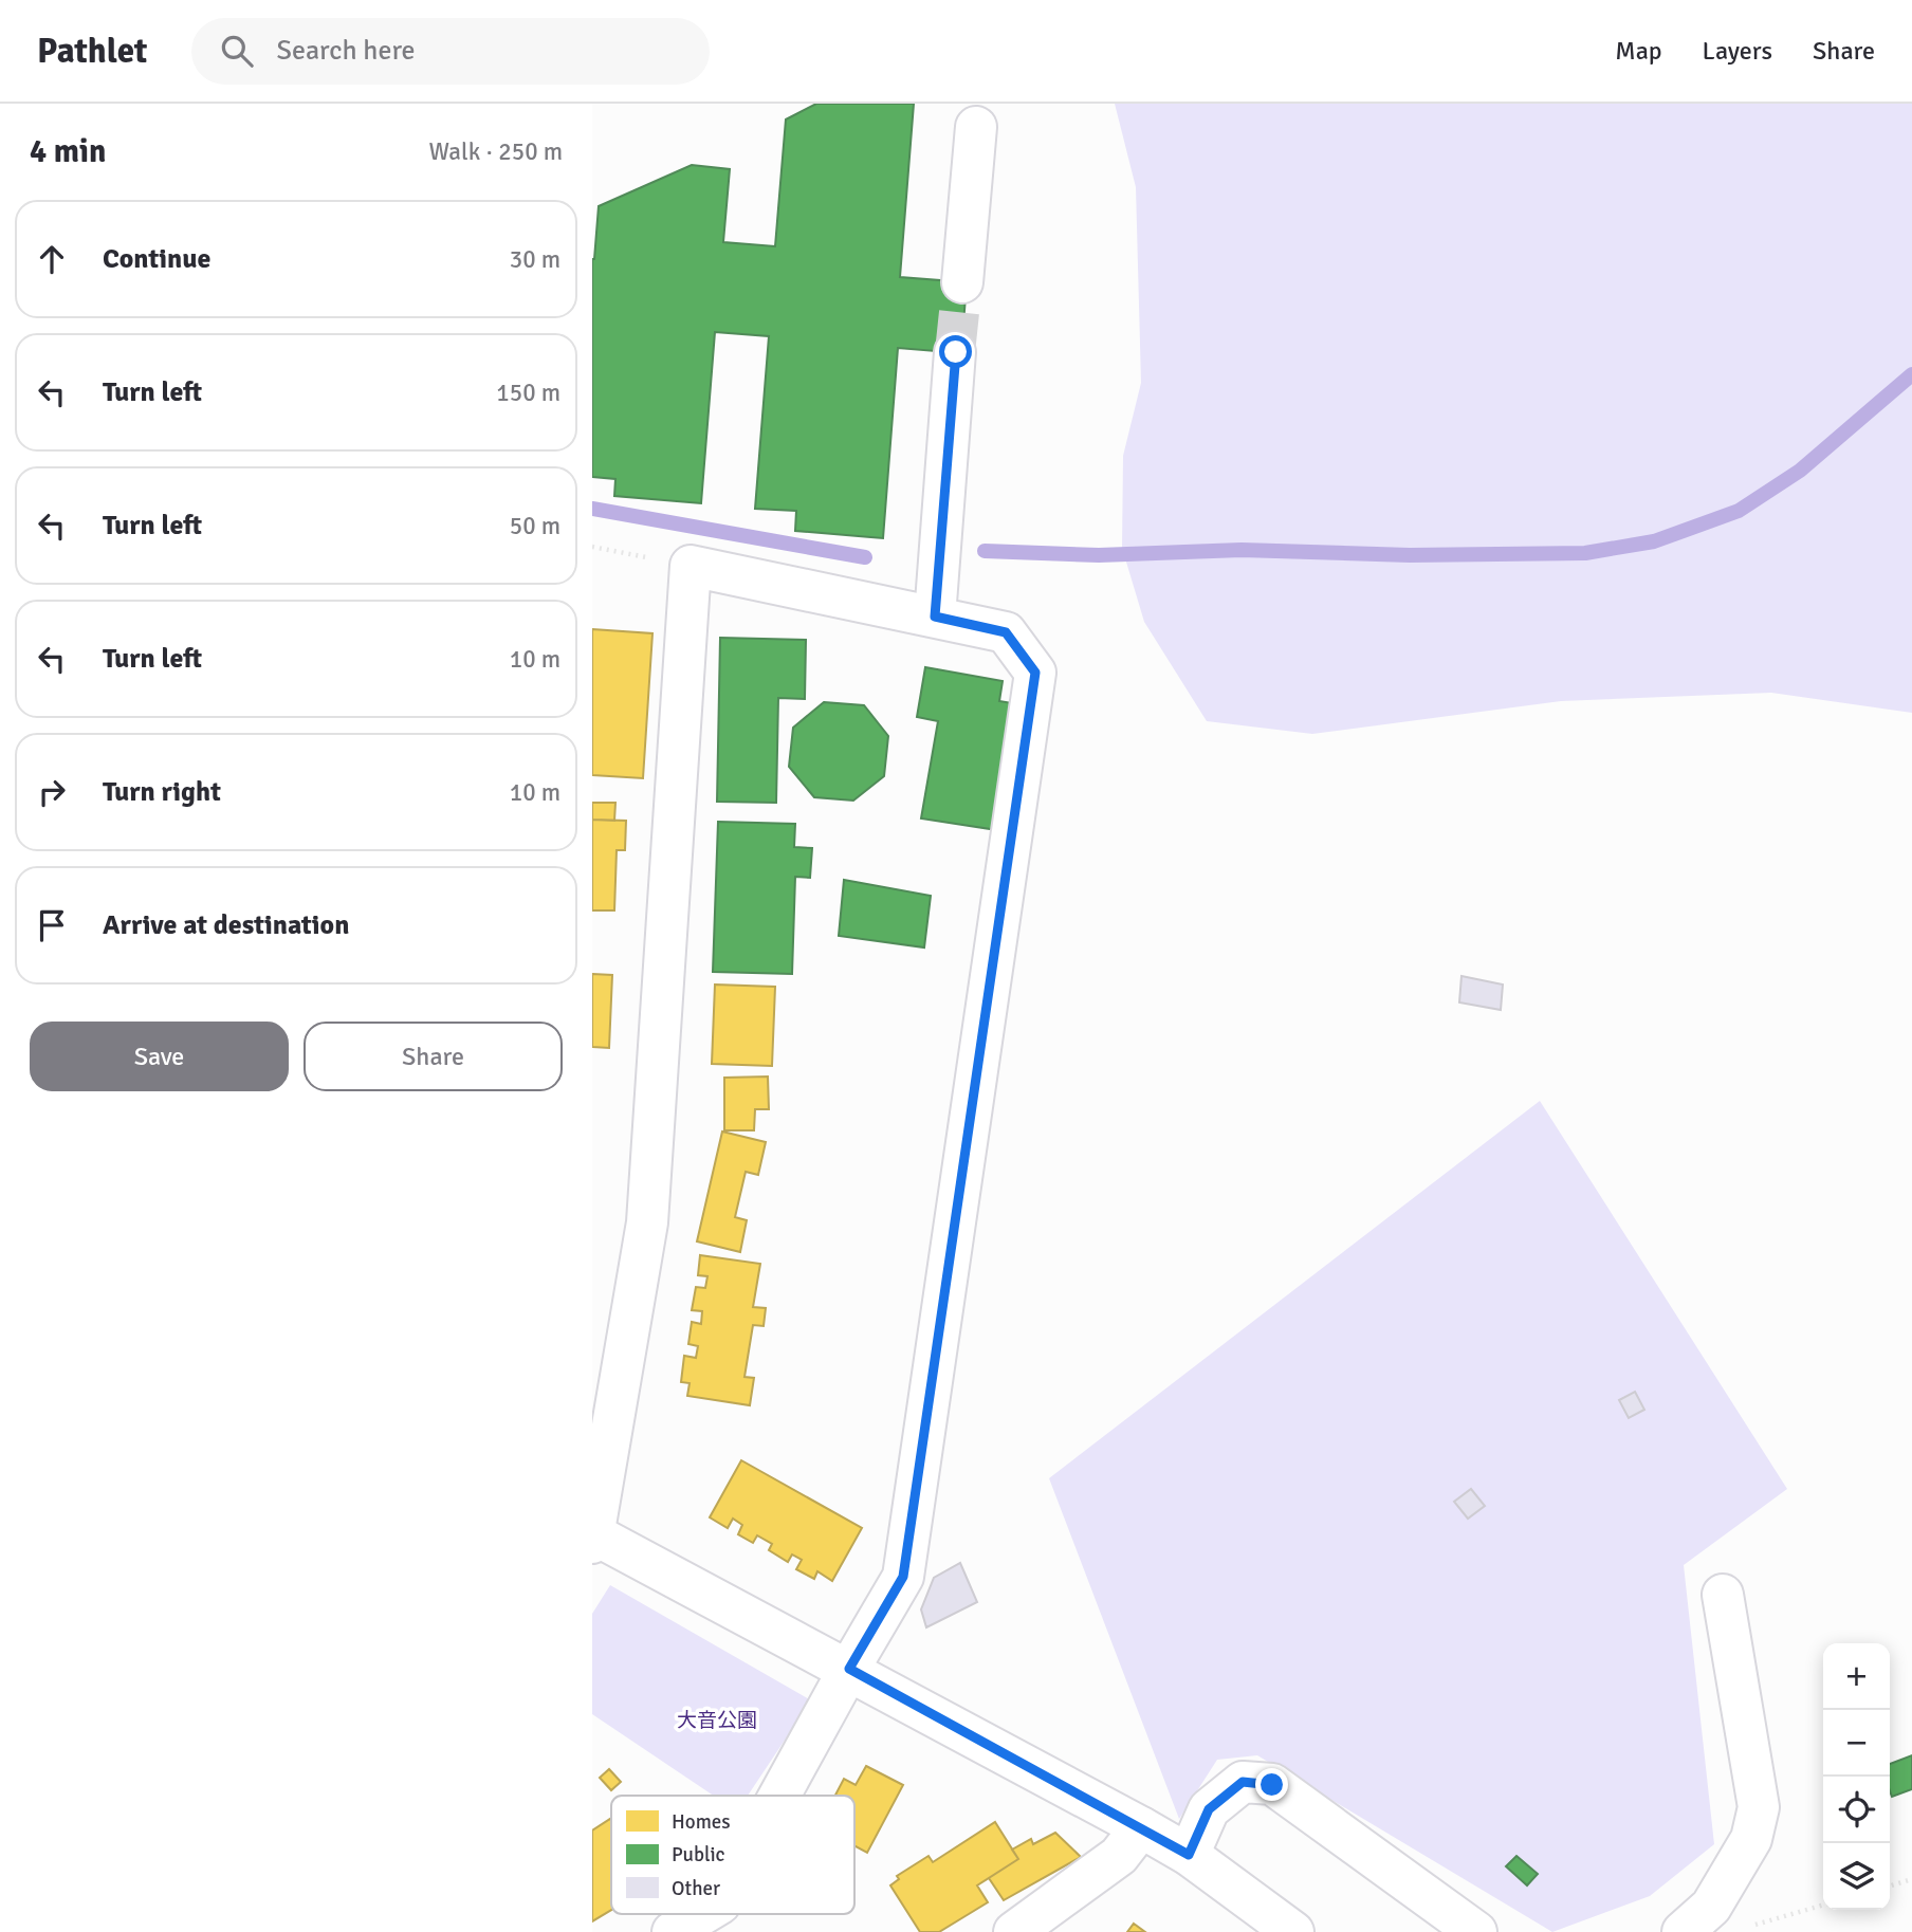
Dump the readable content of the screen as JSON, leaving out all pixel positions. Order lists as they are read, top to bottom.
{
  "parks": ["大音公園"],
  "legend": ["Homes", "Public", "Other"],
  "page": {
    "header": "Pathlet",
    "search": "Search here",
    "nav": ["Map", "Layers", "Share"],
    "heading": ["4 min", "Walk · 250 m"],
    "list": [
      ["Continue", "30 m"],
      ["Turn left", "150 m"],
      ["Turn left", "50 m"],
      ["Turn left", "10 m"],
      ["Turn right", "10 m"],
      "Arrive at destination"
    ],
    "buttons": ["Save", "Share"],
    "map_buttons": ["+", "−"]
  }
}
